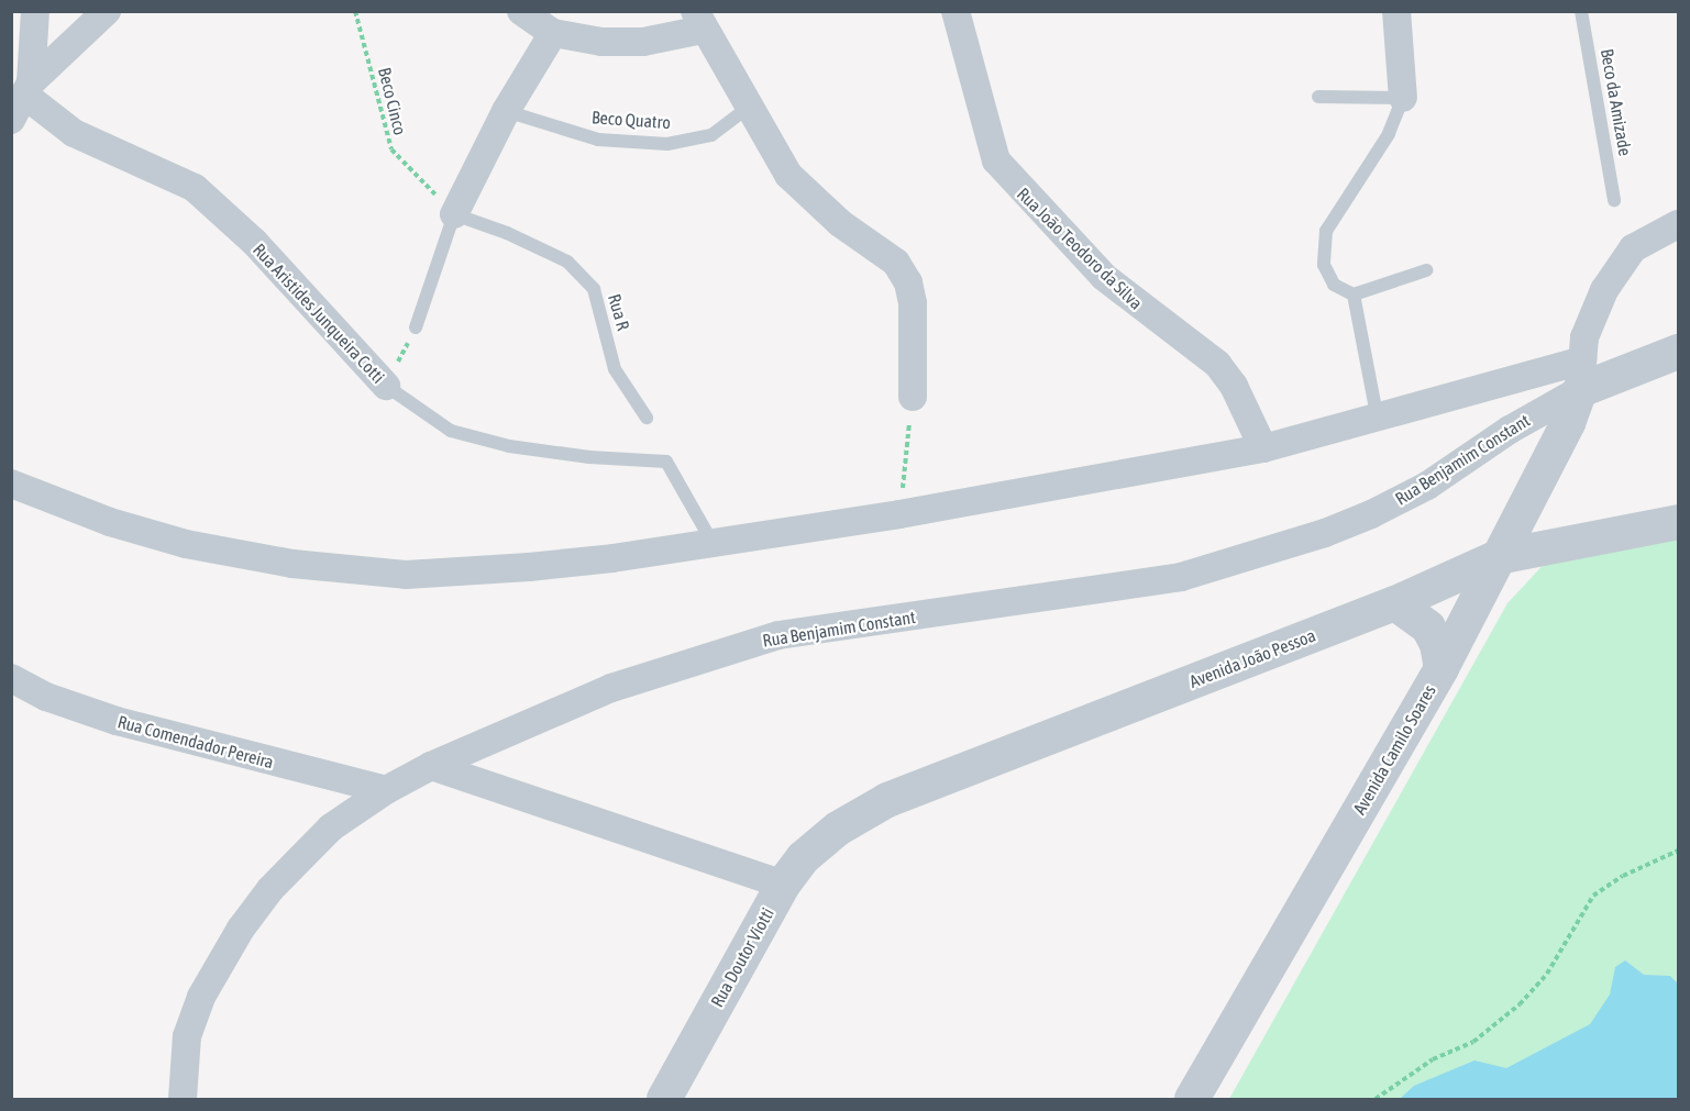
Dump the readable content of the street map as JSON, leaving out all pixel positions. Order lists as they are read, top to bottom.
{
  "streets": {
    "street": [
      "Rua João Teodoro da Silva",
      "Rua Aristides Junqueira Cotti",
      "Rua Benjamim Constant",
      "Avenida João Pessoa",
      "Rua Comendador Pereira",
      "Avenida Camilo Soares",
      "Rua Doutor Viotti"
    ],
    "lane": ["Beco da Amizade", "Beco Quatro", "Rua R"],
    "path": ["Beco Cinco"]
  },
  "crossings": [
    ["Beco Cinco", "Rua R"],
    ["Rua Benjamim Constant", "Rua Comendador Pereira"],
    ["Rua Benjamim Constant", "Avenida Camilo Soares"],
    ["Avenida João Pessoa", "Avenida Camilo Soares"],
    ["Avenida João Pessoa", "Rua Doutor Viotti"]
  ]
}
